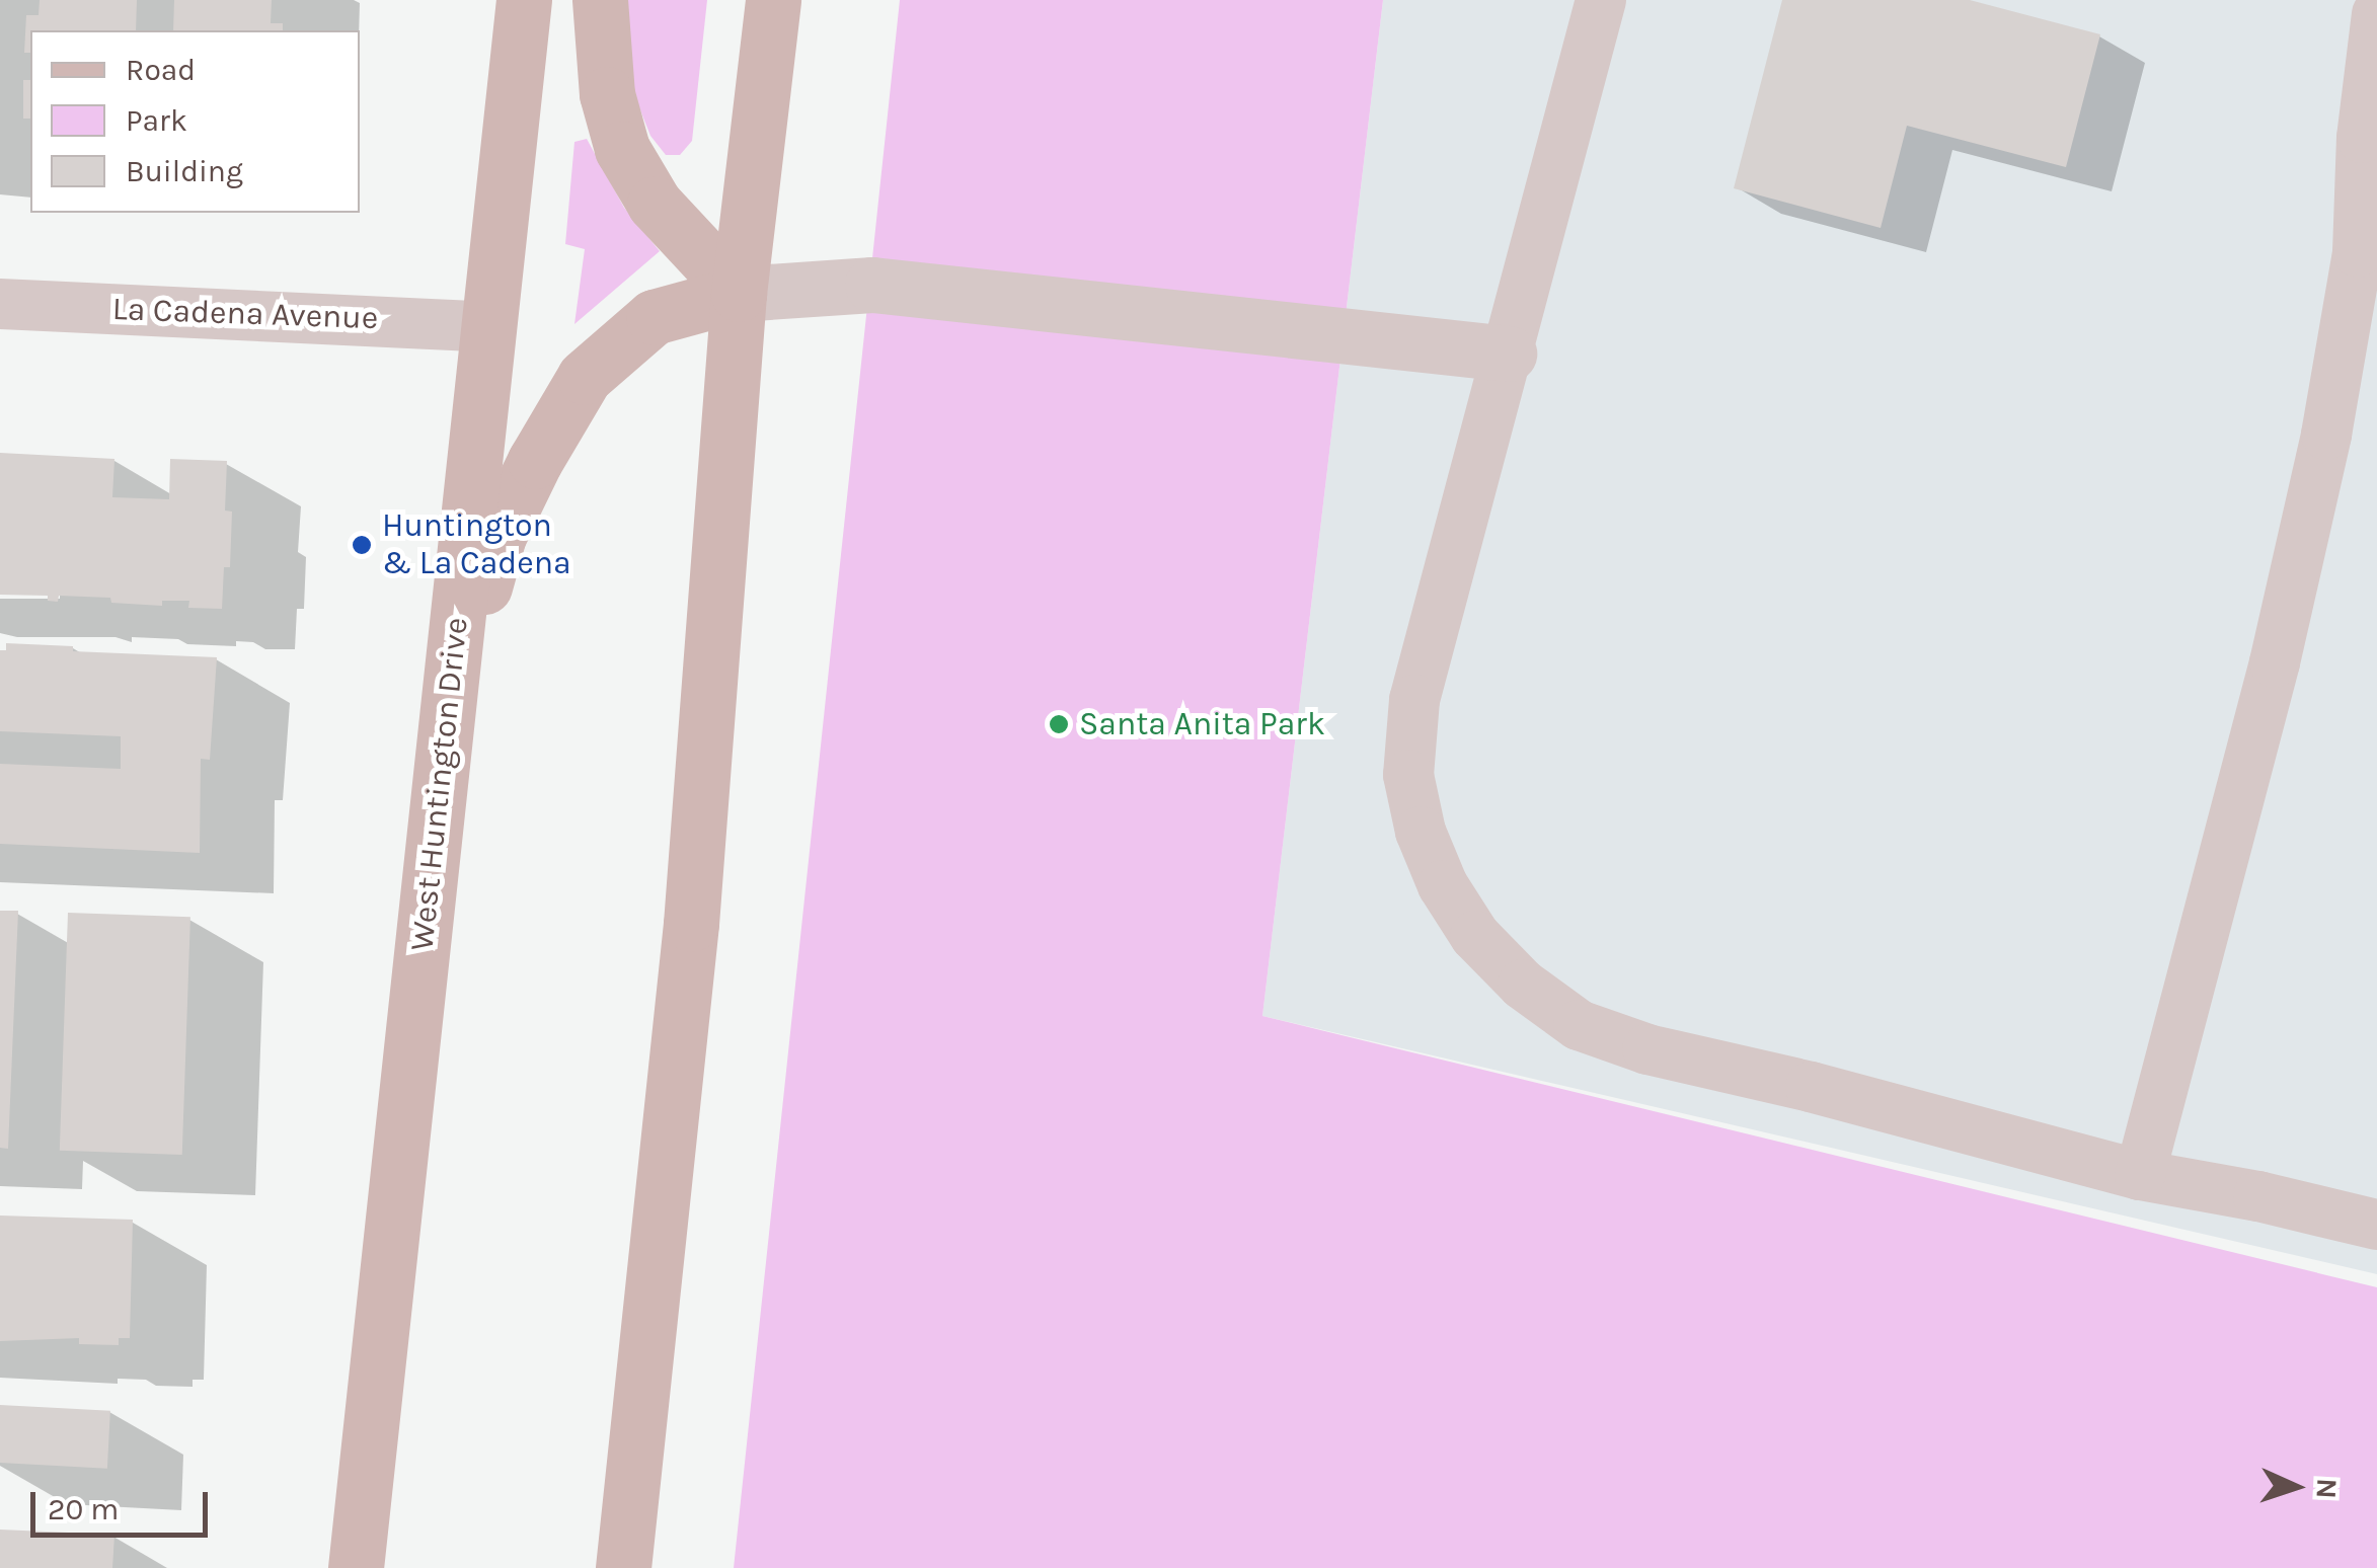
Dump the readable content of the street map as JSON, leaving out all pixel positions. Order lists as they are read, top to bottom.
{
  "streets": {
    "main road": ["West Huntington Drive"],
    "street": ["La Cadena Avenue"]
  },
  "crossings": [
    ["La Cadena Avenue", "West Huntington Drive"]
  ],
  "places": ["Huntington & La Cadena", "Santa Anita Park"],
  "legend": ["Road", "Park", "Building"],
  "scale_bar": "20 m",
  "north": "right"
}
